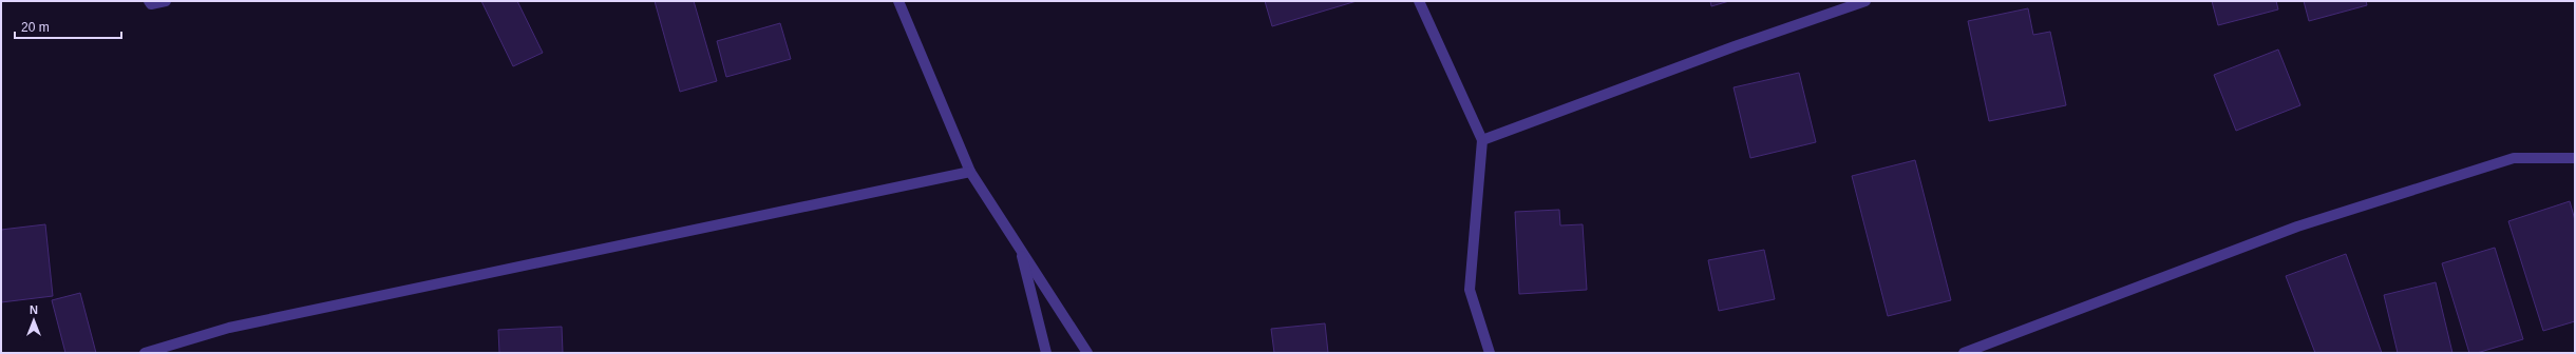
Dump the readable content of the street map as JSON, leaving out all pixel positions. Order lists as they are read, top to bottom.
{
  "scale_bar": "20 m",
  "north": "top"
}
